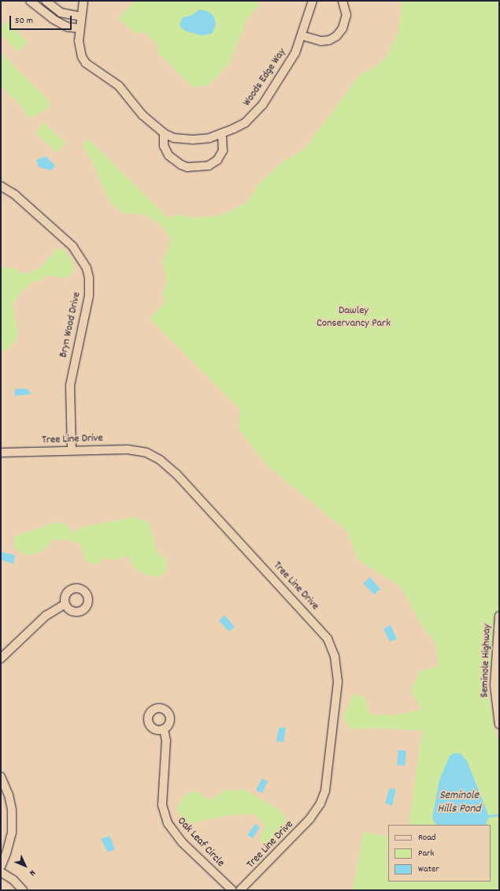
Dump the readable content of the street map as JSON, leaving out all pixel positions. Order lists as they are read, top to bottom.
{
  "streets": {
    "street": [
      "Woods Edge Way",
      "Bryn Wood Drive",
      "Tree Line Drive",
      "Seminole Highway",
      "Oak Leaf Circle"
    ]
  },
  "crossings": [
    ["Bryn Wood Drive", "Tree Line Drive"]
  ],
  "water": ["Seminole Hills Pond"],
  "parks": ["Dawley Conservancy Park"],
  "legend": ["Road", "Park", "Water"],
  "scale_bar": "50 m",
  "north": "bottom right"
}
